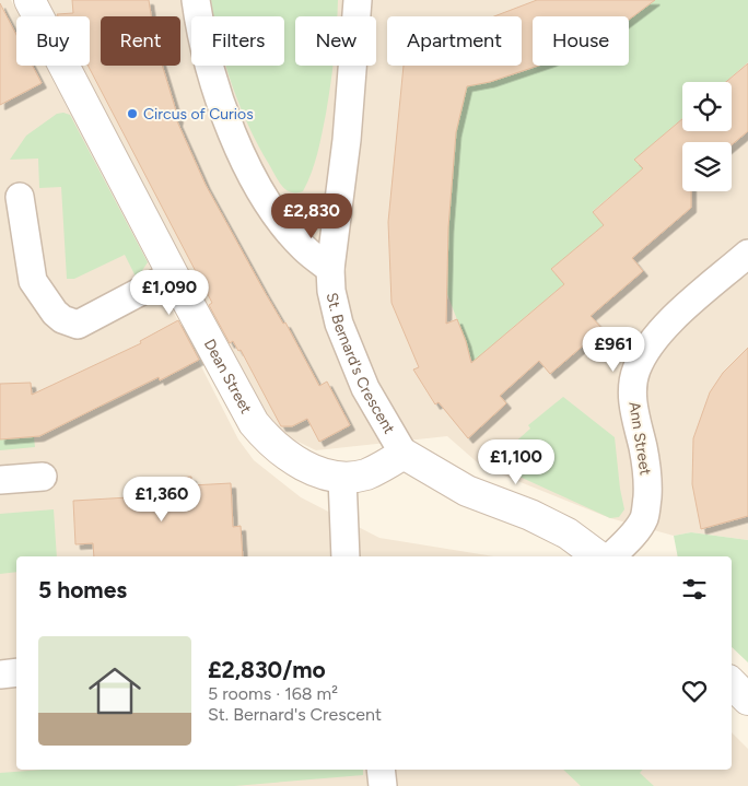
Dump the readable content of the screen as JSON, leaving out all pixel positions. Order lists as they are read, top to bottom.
{
  "streets": {
    "street": ["St. Bernard's Crescent", "Dean Street", "Ann Street"]
  },
  "crossings": [
    ["St. Bernard's Crescent", "Dean Street"]
  ],
  "places": ["Circus of Curios"],
  "page": {
    "chip": [
      "Buy",
      "Rent",
      "Filters",
      "New",
      "Apartment",
      "House"
    ],
    "price": [
      "£2,830",
      "£1,090",
      "£961",
      "£1,100",
      "£1,360"
    ],
    "heading": "5 homes",
    "list": [
      {
        "name": "£2,830/mo",
        "note": "5 rooms · 168 m² · St. Bernard's Crescent"
      }
    ]
  }
}
